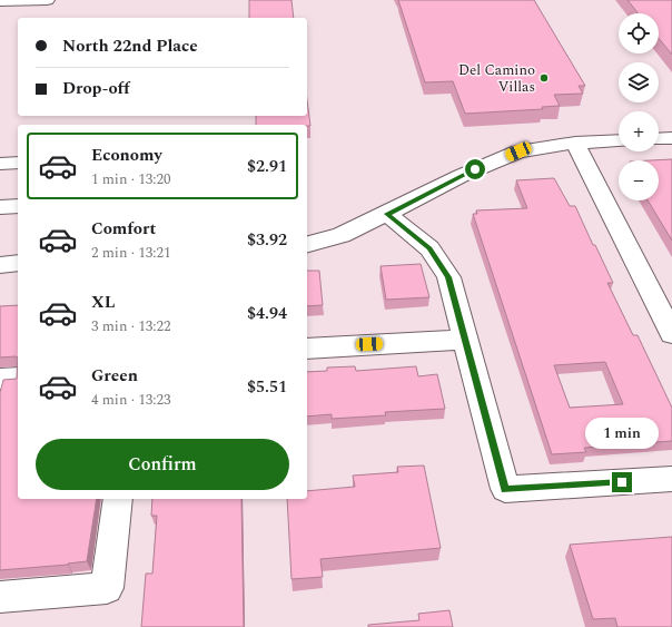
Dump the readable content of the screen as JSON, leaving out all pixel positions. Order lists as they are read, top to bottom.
{
  "places": ["Del Camino Villas"],
  "page": {
    "map_buttons": ["+", "−"],
    "banner": ["North 22nd Place", "Drop-off"],
    "list": [
      {
        "name": "Economy",
        "note": "1 min · 13:20",
        "value": "$2.91"
      },
      {
        "name": "Comfort",
        "note": "2 min · 13:21",
        "value": "$3.92"
      },
      {
        "name": "XL",
        "note": "3 min · 13:22",
        "value": "$4.94"
      },
      {
        "name": "Green",
        "note": "4 min · 13:23",
        "value": "$5.51"
      }
    ],
    "bubble": "1 min",
    "buttons": "Confirm"
  }
}
